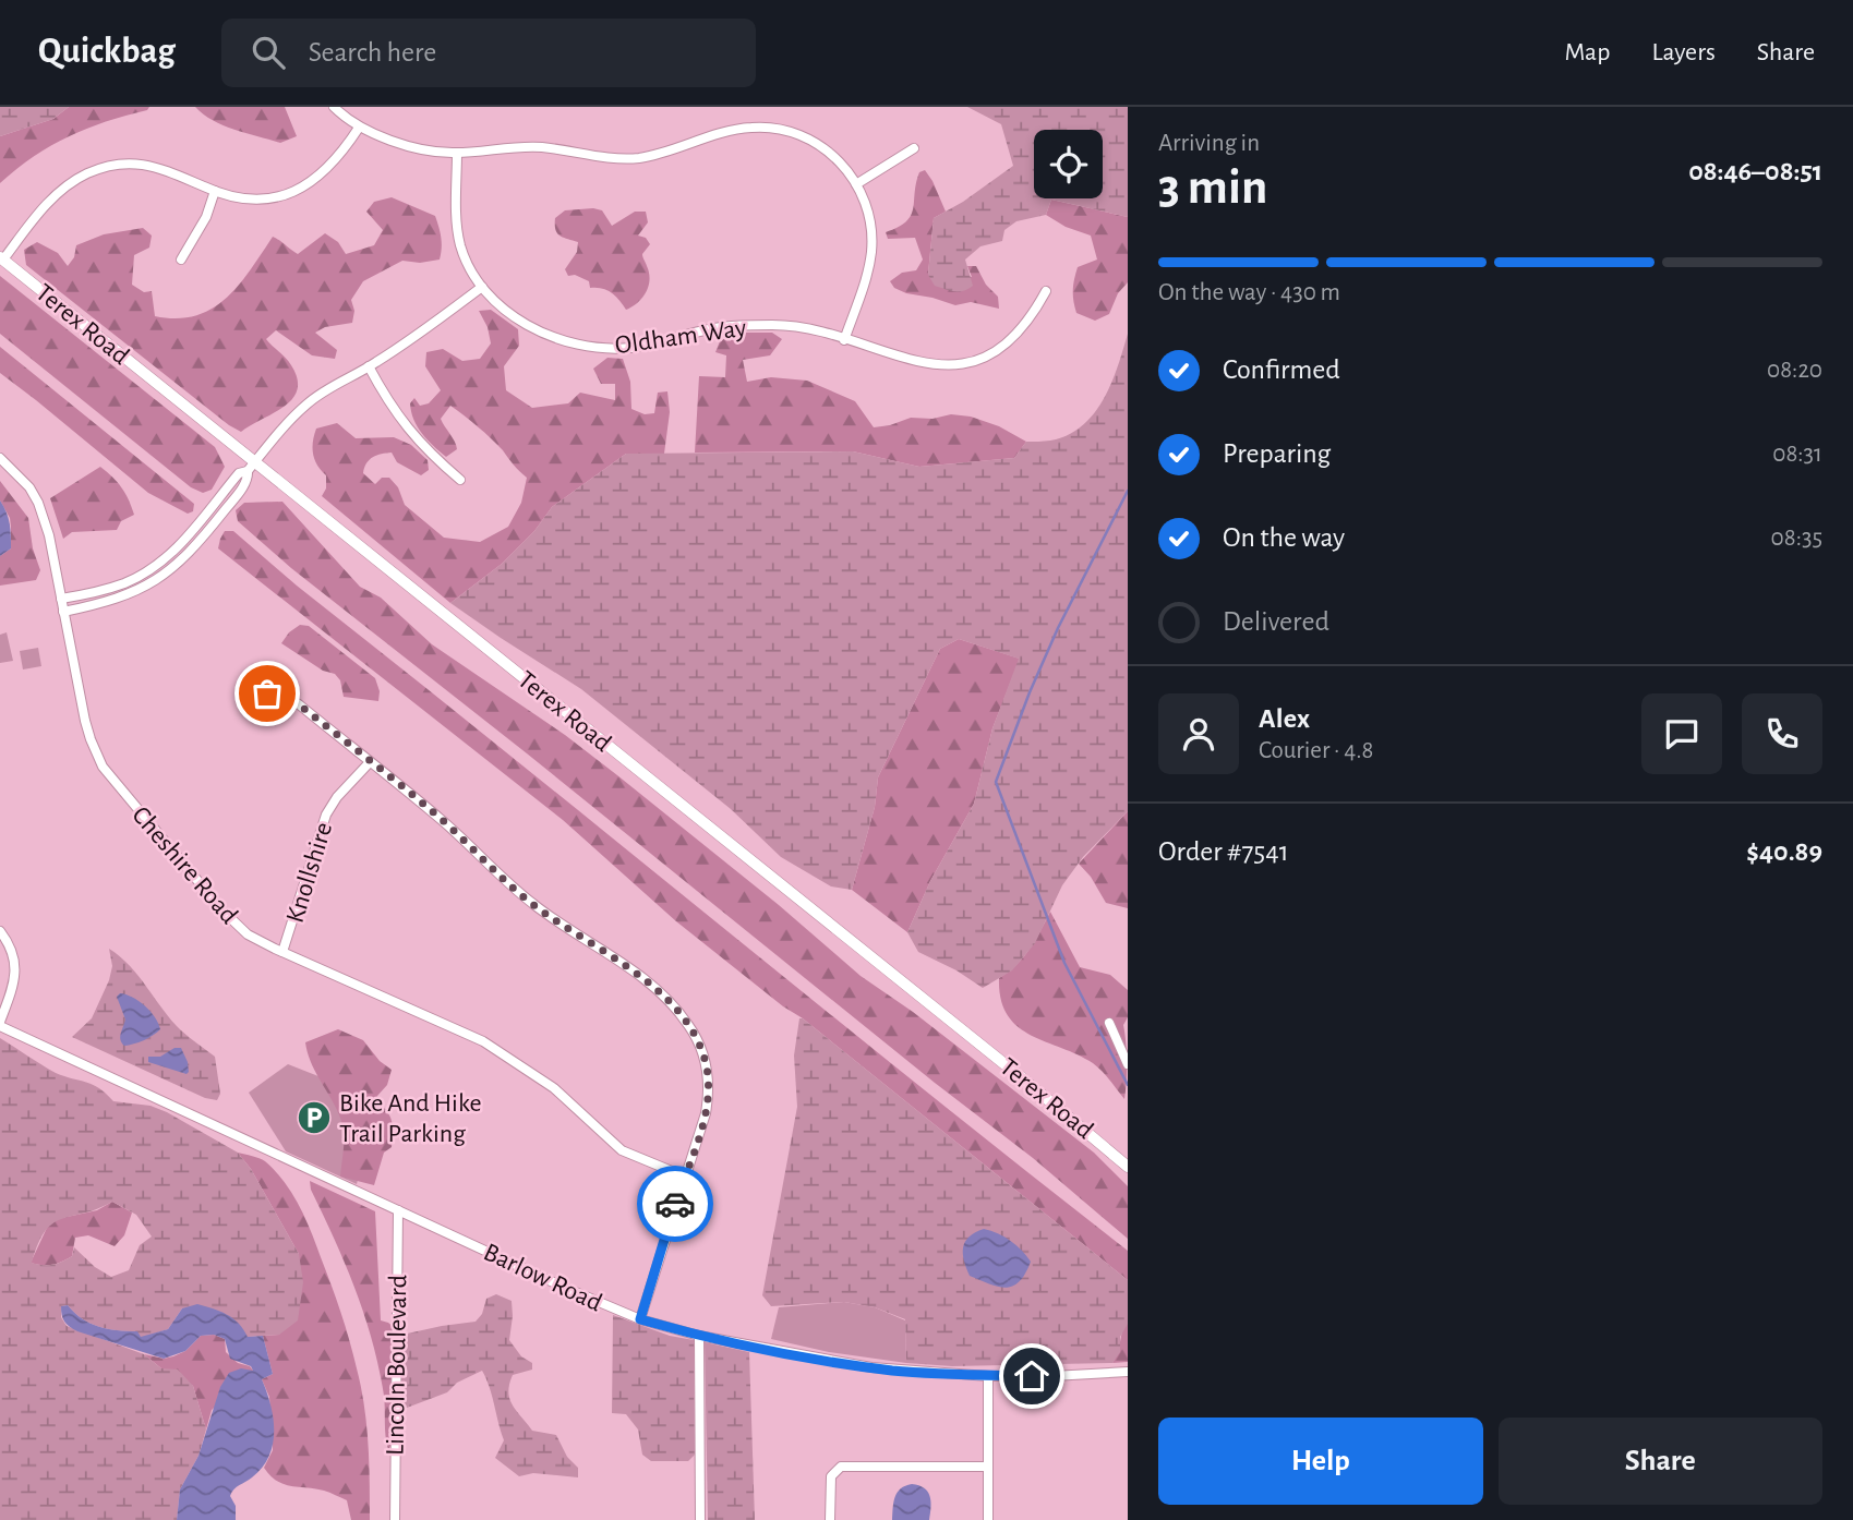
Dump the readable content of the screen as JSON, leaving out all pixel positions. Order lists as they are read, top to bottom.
{
  "streets": {
    "main road": ["Terex Road"],
    "street": [
      "Oldham Way",
      "Cheshire Road",
      "Knollshire",
      "Barlow Road",
      "Lincoln Boulevard"
    ]
  },
  "crossings": [
    ["Cheshire Road", "Knollshire"],
    ["Barlow Road", "Lincoln Boulevard"]
  ],
  "places": {
    "parking": ["Bike And Hike Trail Parking"]
  },
  "page": {
    "header": "Quickbag",
    "search": "Search here",
    "nav": ["Map", "Layers", "Share"],
    "heading": ["3 min", "Arriving in", "08:46–08:51"],
    "panel": [
      "Alex",
      "Courier · 4.8",
      "Order #7541",
      "$40.89"
    ],
    "bar": "On the way · 430 m",
    "list": [
      ["Confirmed", "08:20"],
      ["Preparing", "08:31"],
      ["On the way", "08:35"],
      "Delivered"
    ],
    "buttons": ["Help", "Share"]
  }
}
